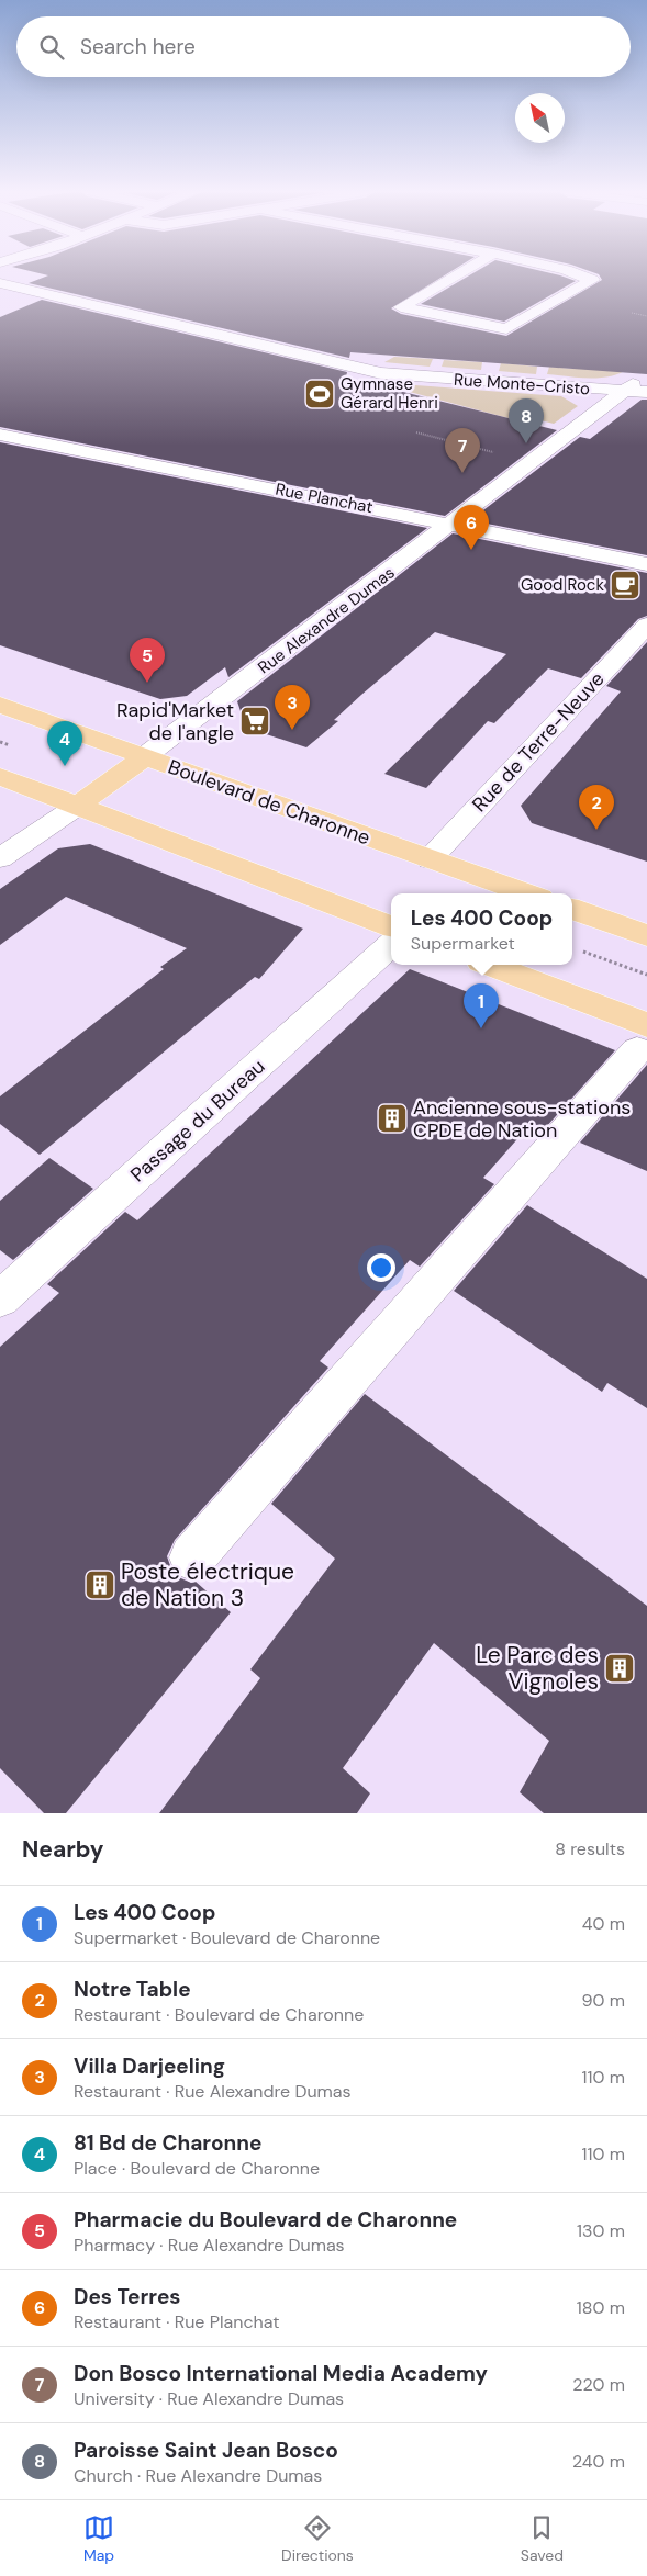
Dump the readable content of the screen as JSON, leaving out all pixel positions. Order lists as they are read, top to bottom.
{
  "streets": {
    "main road": ["Rue Alexandre Dumas", "Boulevard de Charonne"],
    "street": [
      "Rue Monte-Cristo",
      "Rue Planchat",
      "Rue de Terre-Neuve",
      "Passage du Bureau"
    ]
  },
  "crossings": [
    ["Rue Monte-Cristo", "Rue Alexandre Dumas"],
    ["Rue Planchat", "Rue Alexandre Dumas"],
    ["Rue Alexandre Dumas", "Boulevard de Charonne"],
    ["Rue de Terre-Neuve", "Boulevard de Charonne"]
  ],
  "places": {
    "sports": ["Gymnase Gérard Henri"],
    "cafe": ["Good Rock"],
    "supermarket": ["Rapid'Market de l'angle"],
    "building": ["Ancienne sous-stations CPDE de Nation", "Poste électrique de Nation 3", "Le Parc des Vignoles"]
  },
  "north": "top left",
  "page": {
    "search": "Search here",
    "pins": [
      "8",
      "7",
      "6",
      "5",
      "3",
      "4",
      "2",
      "1"
    ],
    "popup": ["Les 400 Coop", "Supermarket"],
    "heading": ["Nearby", "8 results"],
    "list": [
      {
        "mark": "1",
        "name": "Les 400 Coop",
        "note": "Supermarket · Boulevard de Charonne",
        "value": "40 m"
      },
      {
        "mark": "2",
        "name": "Notre Table",
        "note": "Restaurant · Boulevard de Charonne",
        "value": "90 m"
      },
      {
        "mark": "3",
        "name": "Villa Darjeeling",
        "note": "Restaurant · Rue Alexandre Dumas",
        "value": "110 m"
      },
      {
        "mark": "4",
        "name": "81 Bd de Charonne",
        "note": "Place · Boulevard de Charonne",
        "value": "110 m"
      },
      {
        "mark": "5",
        "name": "Pharmacie du Boulevard de Charonne",
        "note": "Pharmacy · Rue Alexandre Dumas",
        "value": "130 m"
      },
      {
        "mark": "6",
        "name": "Des Terres",
        "note": "Restaurant · Rue Planchat",
        "value": "180 m"
      },
      {
        "mark": "7",
        "name": "Don Bosco International Media Academy",
        "note": "University · Rue Alexandre Dumas",
        "value": "220 m"
      },
      {
        "mark": "8",
        "name": "Paroisse Saint Jean Bosco",
        "note": "Church · Rue Alexandre Dumas",
        "value": "240 m"
      }
    ],
    "nav": ["Map", "Directions", "Saved"]
  }
}
